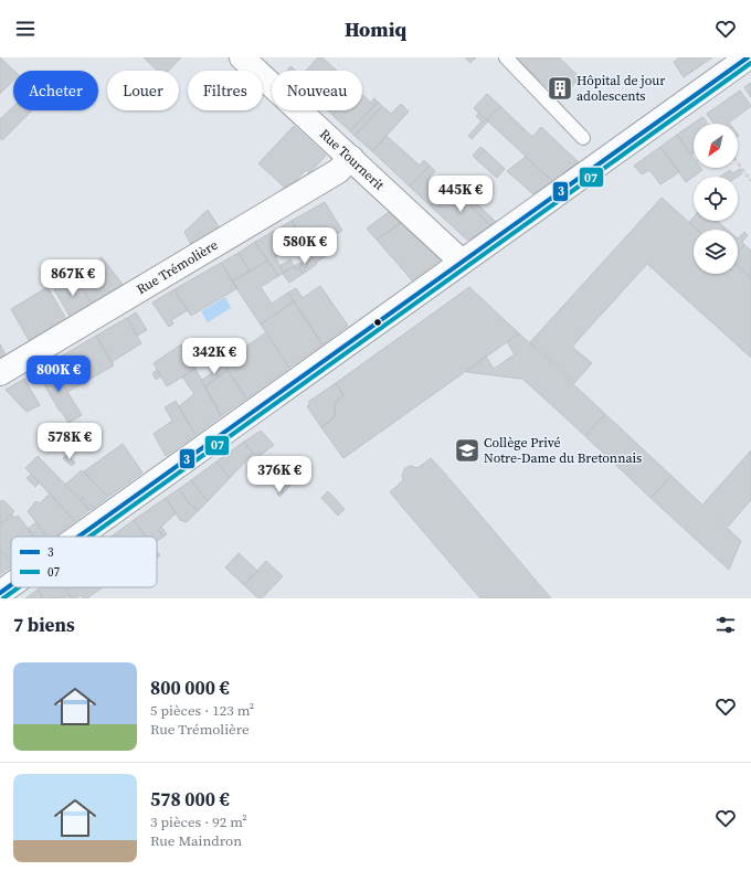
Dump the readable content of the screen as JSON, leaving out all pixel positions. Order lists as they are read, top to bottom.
{
  "streets": {
    "street": ["Rue Tournerit", "Rue Trémolière"]
  },
  "crossings": [
    ["Rue Tournerit", "Rue Trémolière"]
  ],
  "places": {
    "building": ["Hôpital de jour adolescents"],
    "school or university": ["Collège Privé Notre-Dame du Bretonnais"]
  },
  "lines": ["transit line 3", "transit line 07"],
  "legend": ["3", "07"],
  "north": "bottom left",
  "page": {
    "header": "Homiq",
    "chip": [
      "Acheter",
      "Louer",
      "Filtres",
      "Nouveau"
    ],
    "price": [
      "445K €",
      "580K €",
      "867K €",
      "342K €",
      "800K €",
      "578K €",
      "376K €"
    ],
    "heading": "7 biens",
    "list": [
      {
        "name": "800 000 €",
        "note": "5 pièces · 123 m² · Rue Trémolière"
      },
      {
        "name": "578 000 €",
        "note": "3 pièces · 92 m² · Rue Maindron"
      }
    ]
  }
}
